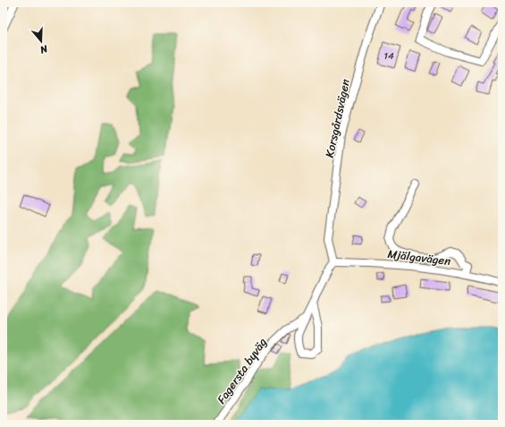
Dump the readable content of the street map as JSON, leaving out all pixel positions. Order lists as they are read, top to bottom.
{
  "streets": {
    "street": ["Korsgårdsvägen", "Mjälgavägen", "Fagersta byväg"]
  },
  "crossings": [
    ["Korsgårdsvägen", "Mjälgavägen"]
  ],
  "house_numbers": ["14"],
  "north": "bottom"
}
